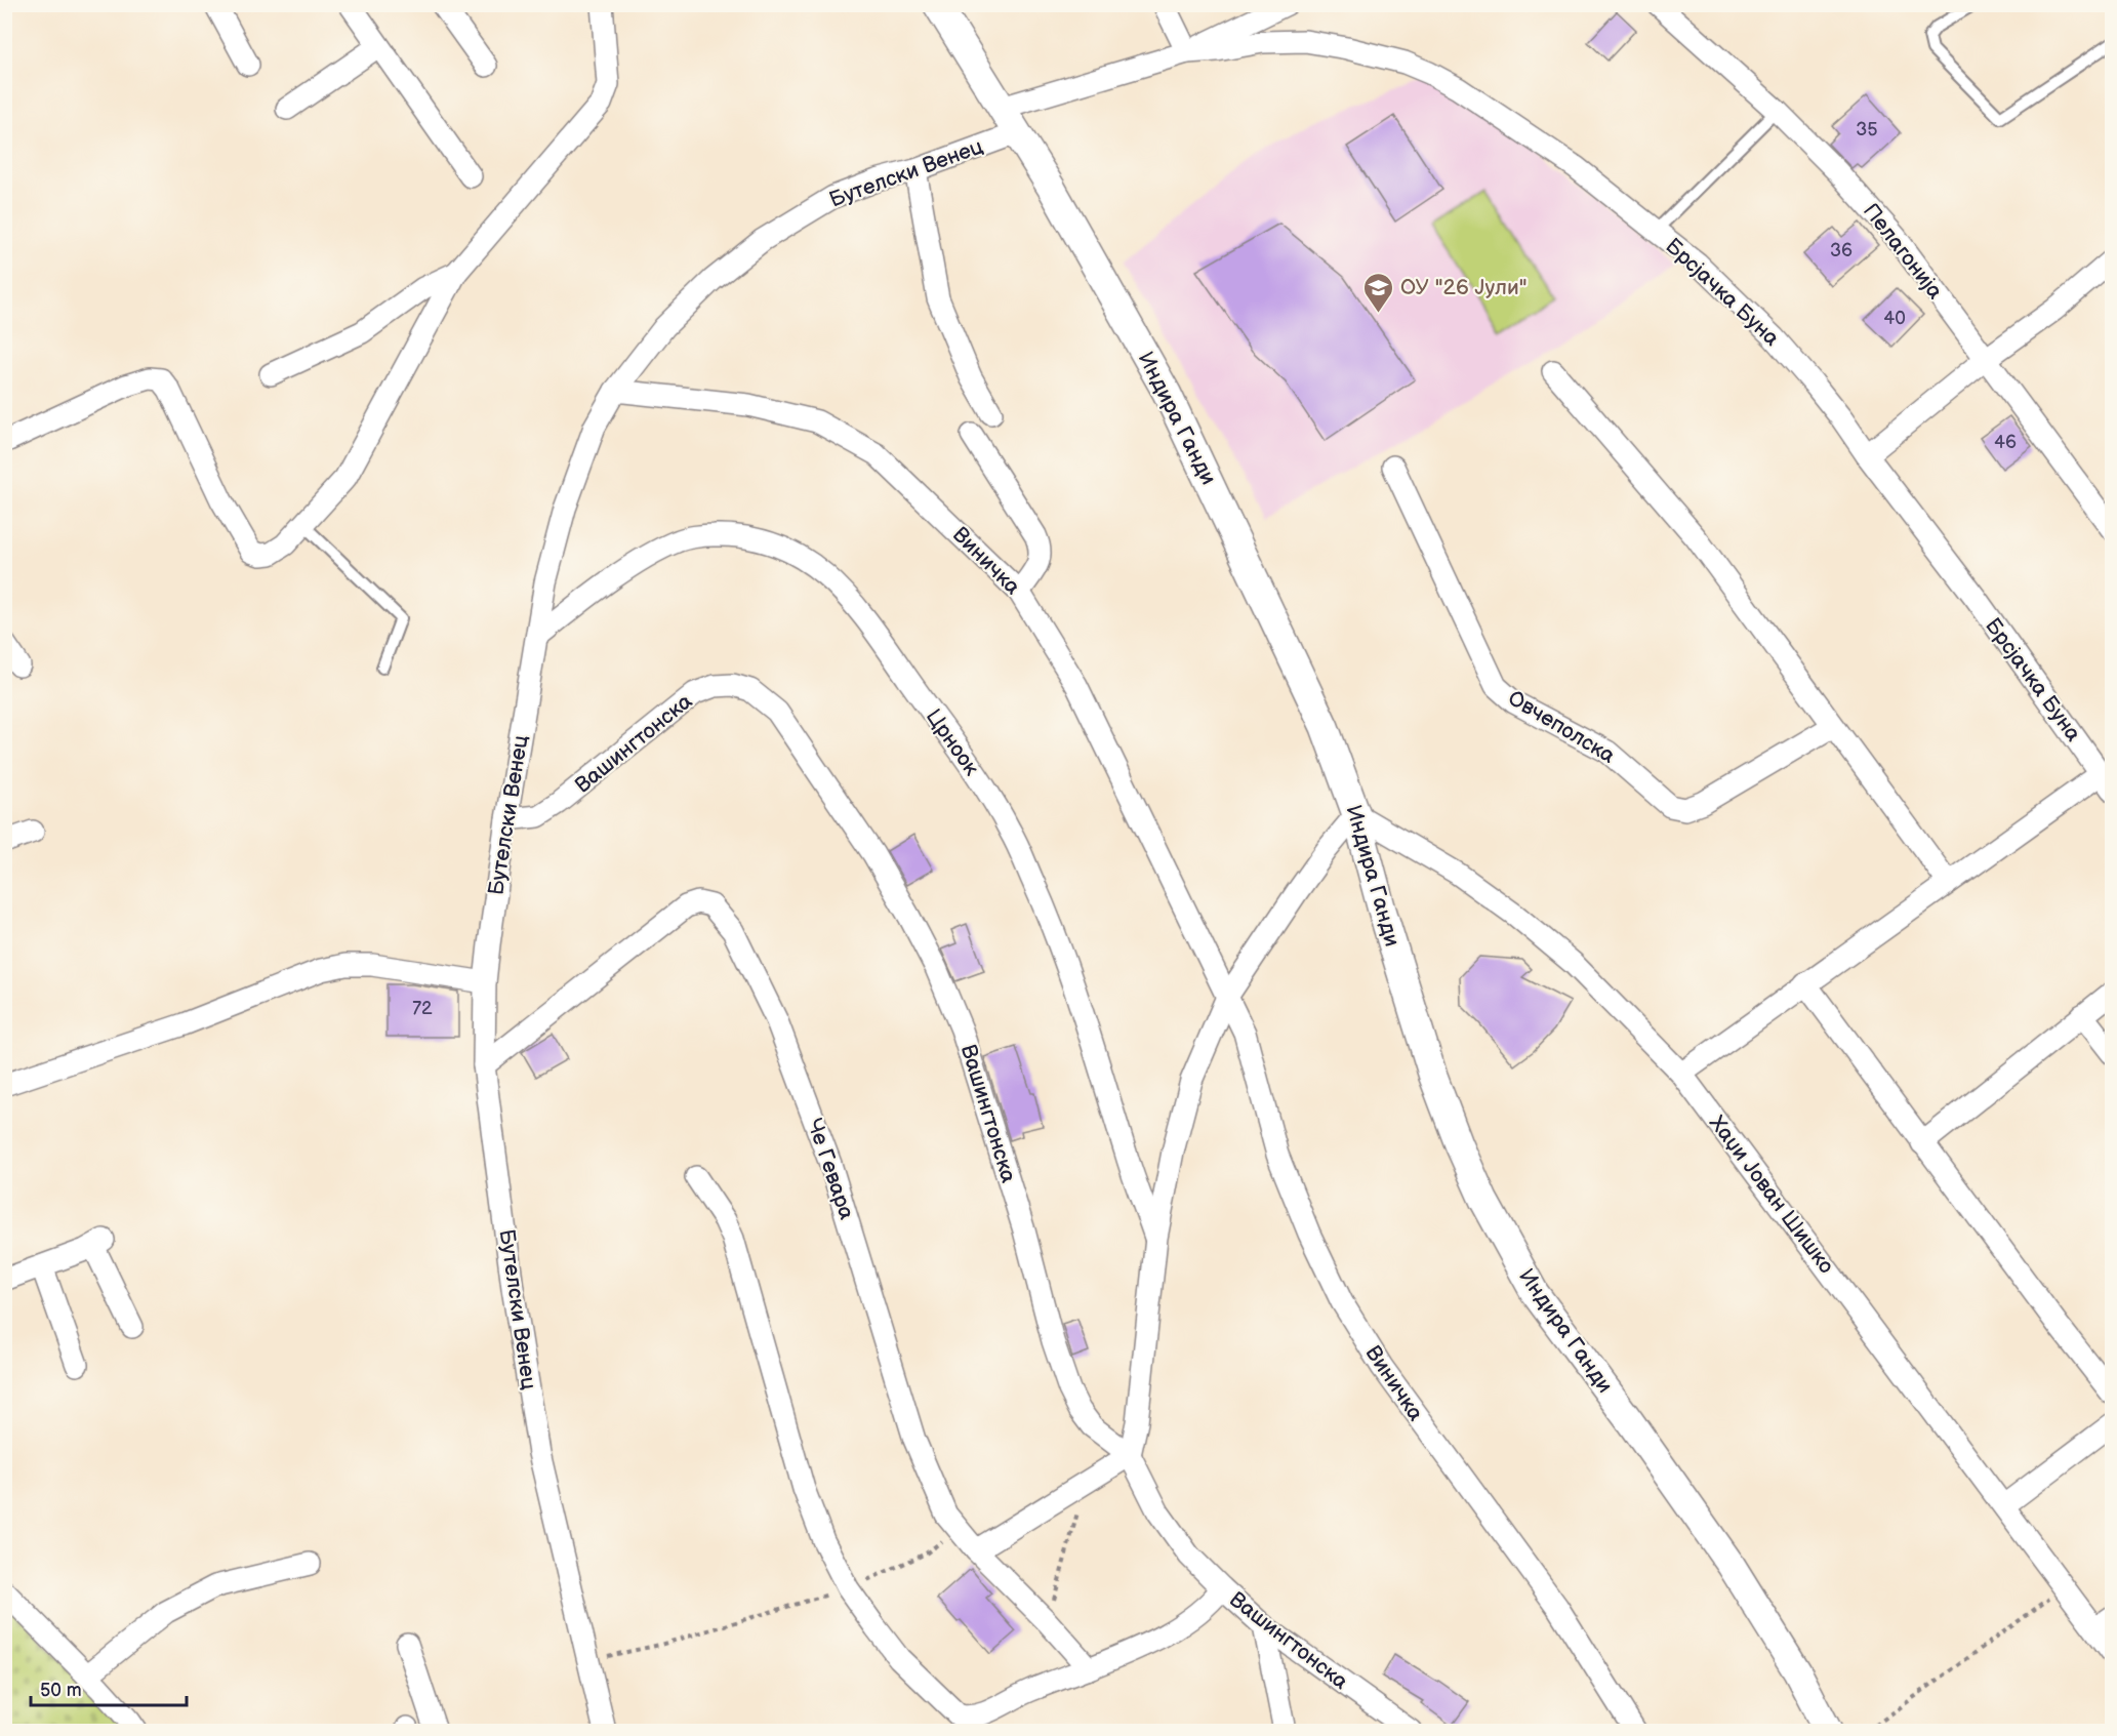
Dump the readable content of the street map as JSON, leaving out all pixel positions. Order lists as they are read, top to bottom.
{
  "streets": {
    "street": [
      "Бутелски Венец",
      "Пелагонија",
      "Брсјачка Буна",
      "Индира Ганди",
      "Виничка",
      "Овчеполска",
      "Црноок",
      "Вашингтонска",
      "Че Гевара",
      "Хаџи Јован Шишко"
    ]
  },
  "crossings": [
    ["Бутелски Венец", "Индира Ганди"],
    ["Бутелски Венец", "Виничка"],
    ["Бутелски Венец", "Црноок"],
    ["Бутелски Венец", "Вашингтонска"],
    ["Бутелски Венец", "Че Гевара"],
    ["Индира Ганди", "Хаџи Јован Шишко"]
  ],
  "places": {
    "school or university": ["ОУ \"26 Јули\""]
  },
  "house_numbers": [
    "35",
    "36",
    "40",
    "46",
    "72"
  ],
  "scale_bar": "50 m"
}
